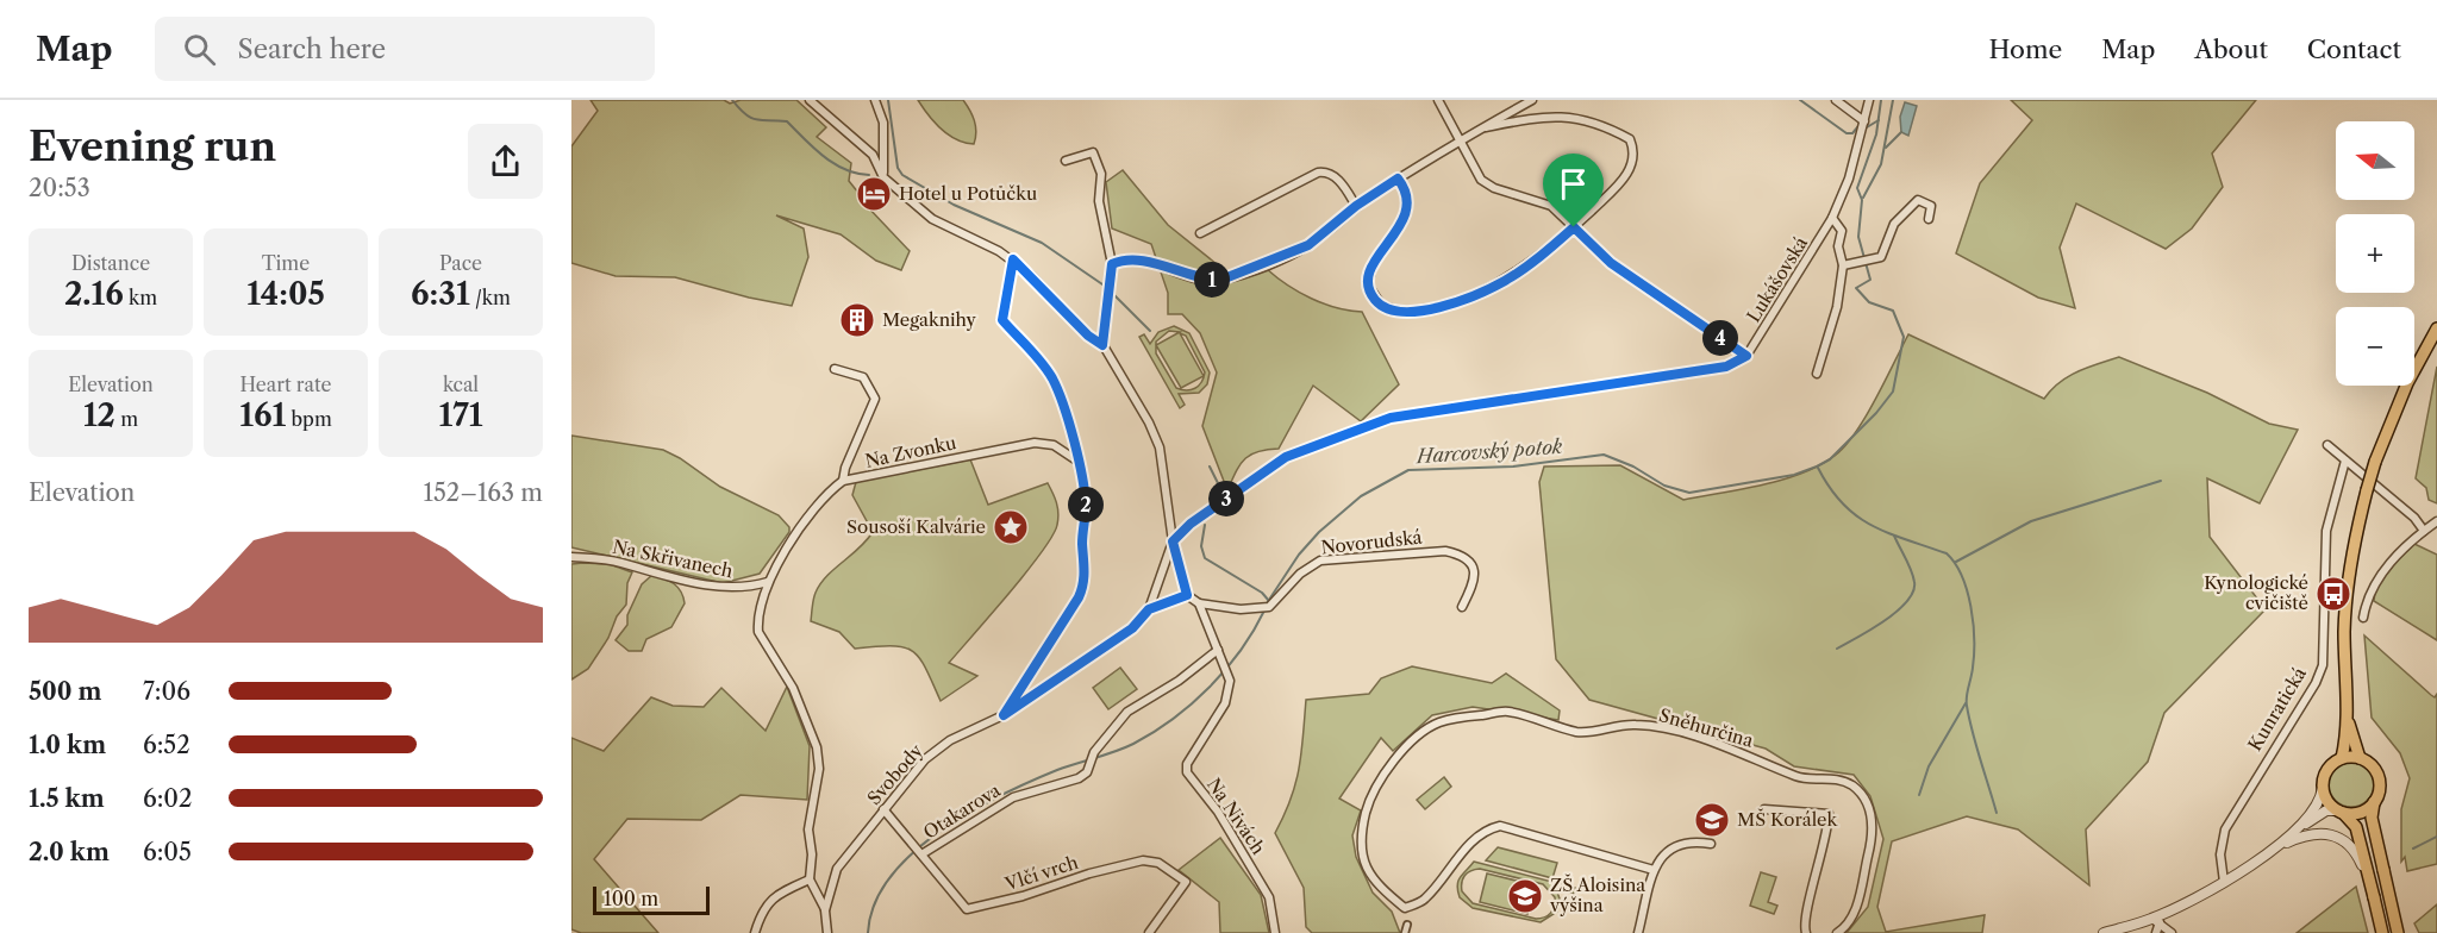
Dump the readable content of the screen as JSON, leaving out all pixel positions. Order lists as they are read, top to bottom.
{
  "streets": {
    "street": [
      "Lukášovská",
      "Na Zvonku",
      "Novorudská",
      "Na Skřivanech",
      "Kunratická",
      "Sněhurčina",
      "Svobody",
      "Otakarova",
      "Na Nivách",
      "Vlčí vrch"
    ]
  },
  "crossings": [
    ["Novorudská", "Na Nivách"],
    ["Svobody", "Vlčí vrch"],
    ["Otakarova", "Na Nivách"],
    ["Otakarova", "Vlčí vrch"]
  ],
  "water": ["Harcovský potok"],
  "places": {
    "hotel": ["Hotel u Potůčku"],
    "building": ["Megaknihy"],
    "place": ["Sousoší Kalvárie"],
    "bus stop": ["Kynologické cvičiště"],
    "school or university": ["MŠ Korálek", "ZŠ Aloisina výšina"]
  },
  "scale_bar": "100 m",
  "north": "left",
  "page": {
    "header": "Map",
    "search": "Search here",
    "nav": [
      "Home",
      "Map",
      "About",
      "Contact"
    ],
    "heading": ["Evening run", "20:53"],
    "map_buttons": ["+", "−"],
    "stats": [
      ["Distance", "2.16 km"],
      ["Time", "14:05"],
      ["Pace", "6:31 /km"],
      ["Elevation", "12 m"],
      ["Heart rate", "161 bpm"],
      ["kcal", "171"]
    ],
    "pins": [
      "1",
      "4",
      "3",
      "2"
    ],
    "chart": ["Elevation", "152–163 m"],
    "list": [
      {
        "name": "500 m",
        "note": "7:06"
      },
      {
        "name": "1.0 km",
        "note": "6:52"
      },
      {
        "name": "1.5 km",
        "note": "6:02"
      },
      {
        "name": "2.0 km",
        "note": "6:05"
      }
    ],
    "scale": "100 m"
  }
}
